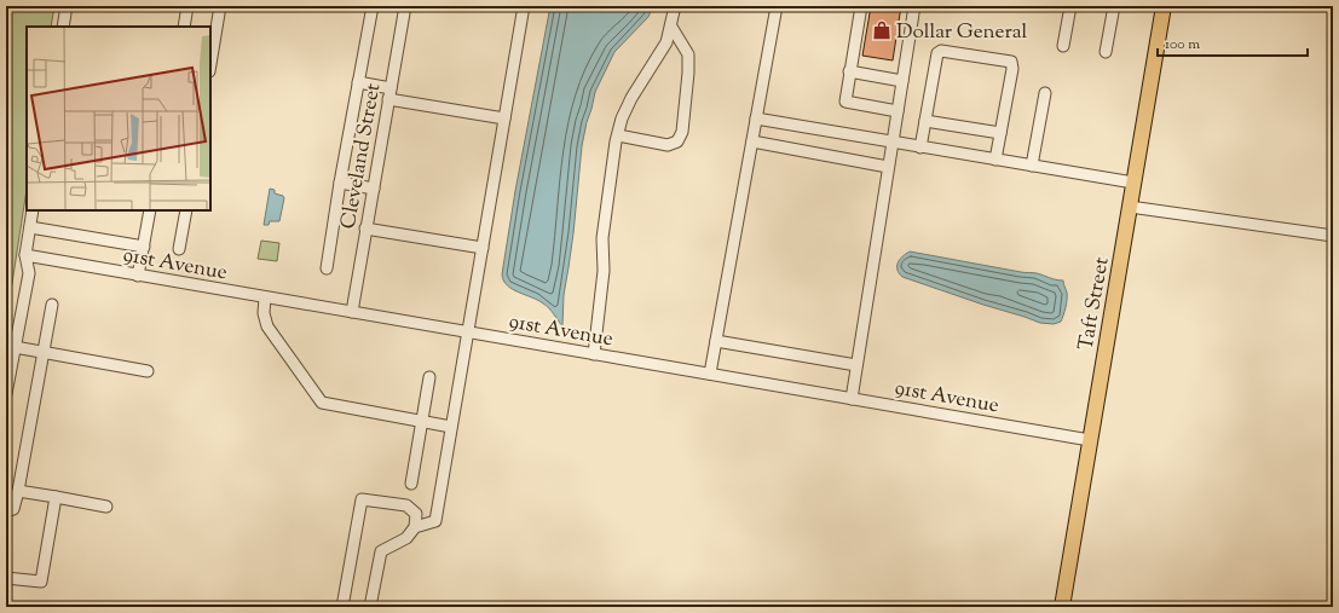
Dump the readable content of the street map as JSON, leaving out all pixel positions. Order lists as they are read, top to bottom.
{
  "streets": {
    "main road": ["Taft Street"],
    "street": ["Cleveland Street", "91st Avenue"]
  },
  "crossings": [
    ["Cleveland Street", "91st Avenue"],
    ["91st Avenue", "Taft Street"]
  ],
  "places": {
    "shop": ["Dollar General"]
  },
  "scale_bar": "100 m"
}
